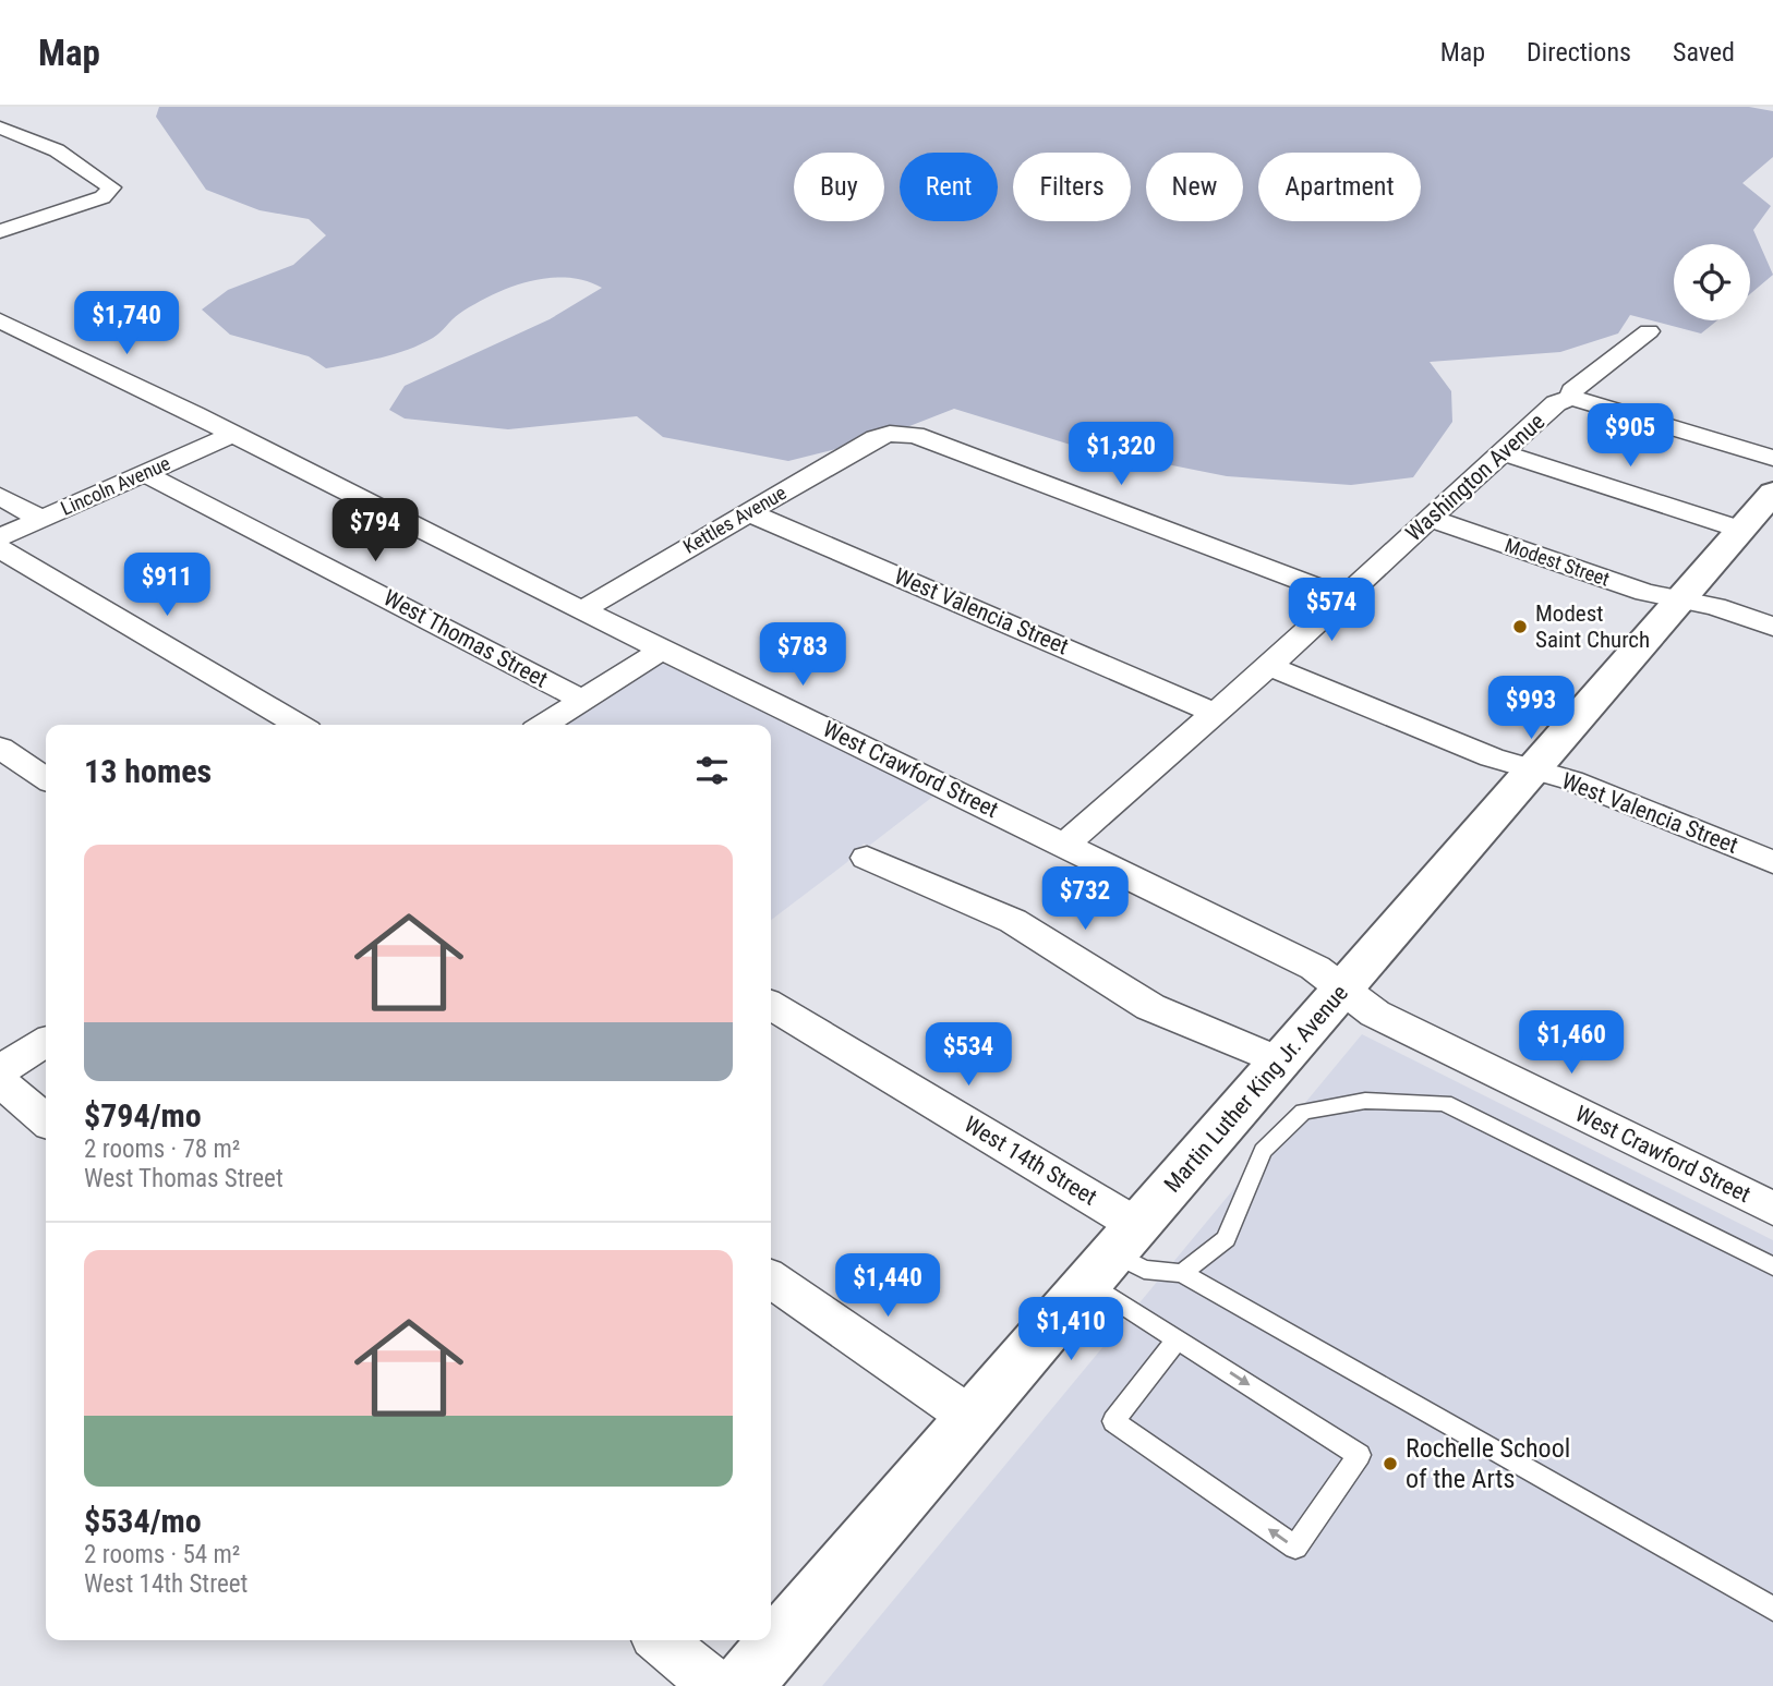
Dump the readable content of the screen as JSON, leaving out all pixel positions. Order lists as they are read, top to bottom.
{
  "streets": {
    "street": [
      "Washington Avenue",
      "Lincoln Avenue",
      "Kettles Avenue",
      "Modest Street",
      "West Valencia Street",
      "West Thomas Street",
      "West Crawford Street",
      "Martin Luther King Jr. Avenue",
      "West 14th Street"
    ]
  },
  "crossings": [
    ["Washington Avenue", "Kettles Avenue"],
    ["Washington Avenue", "Modest Street"],
    ["Washington Avenue", "West Valencia Street"],
    ["Washington Avenue", "West Crawford Street"],
    ["Lincoln Avenue", "West Thomas Street"],
    ["Lincoln Avenue", "West Crawford Street"],
    ["Kettles Avenue", "West Valencia Street"],
    ["Kettles Avenue", "West Crawford Street"],
    ["Modest Street", "Martin Luther King Jr. Avenue"],
    ["West Valencia Street", "Martin Luther King Jr. Avenue"],
    ["West Crawford Street", "Martin Luther King Jr. Avenue"],
    ["Martin Luther King Jr. Avenue", "West 14th Street"]
  ],
  "places": ["Modest Saint Church", "Rochelle School of the Arts"],
  "page": {
    "header": "Map",
    "nav": ["Map", "Directions", "Saved"],
    "chip": [
      "Buy",
      "Rent",
      "Filters",
      "New",
      "Apartment"
    ],
    "price": [
      "$1,740",
      "$905",
      "$1,320",
      "$794",
      "$911",
      "$574",
      "$783",
      "$993",
      "$732",
      "$1,460",
      "$534",
      "$1,440",
      "$1,410"
    ],
    "heading": "13 homes",
    "list": [
      {
        "name": "$794/mo",
        "note": "2 rooms · 78 m² · West Thomas Street"
      },
      {
        "name": "$534/mo",
        "note": "2 rooms · 54 m² · West 14th Street"
      }
    ]
  }
}
